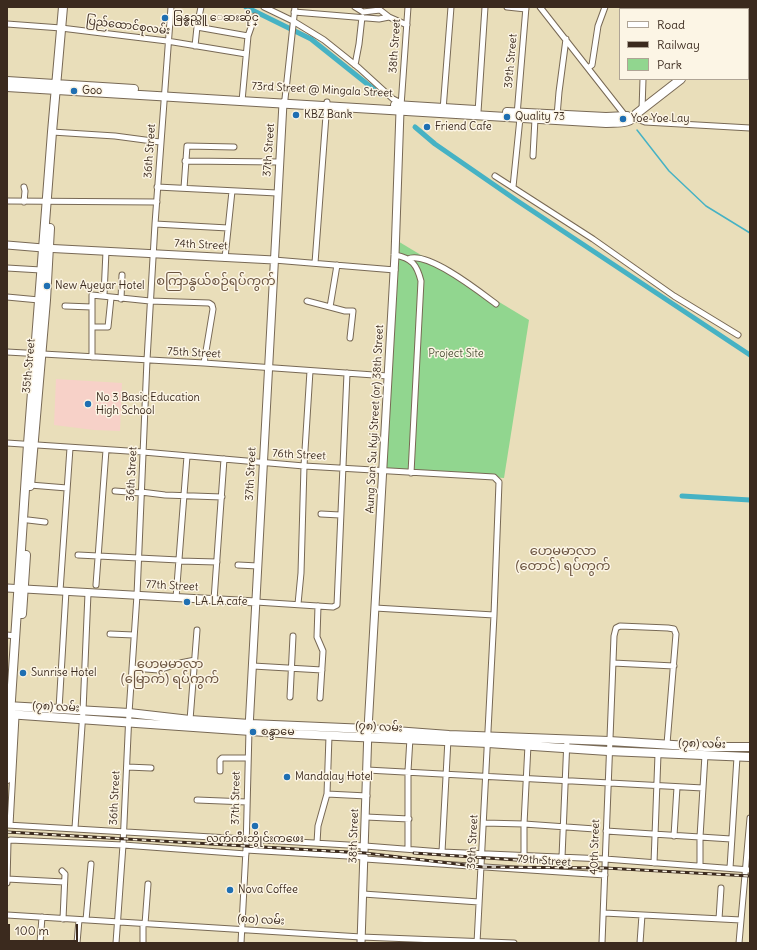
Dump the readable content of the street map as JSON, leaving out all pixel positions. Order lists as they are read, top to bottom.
{
  "streets": {
    "main road": ["73rd Street @ Mingala Street", "35th Street", "(၇၈) လမ်း"],
    "street": [
      "ပြည်ထောင်စုလမ်း",
      "38th Street",
      "39th Street",
      "37th Street",
      "36th Street",
      "74th Street",
      "75th Street",
      "Aung San Su Kyi Street (or) 38th Street",
      "76th Street",
      "77th Street",
      "40th Street",
      "79th Street",
      "(၈၀) လမ်း"
    ]
  },
  "crossings": [
    ["ပြည်ထောင်စုလမ်း", "36th Street"],
    ["ပြည်ထောင်စုလမ်း", "35th Street"],
    ["38th Street", "73rd Street @ Mingala Street"],
    ["38th Street", "Aung San Su Kyi Street (or) 38th Street"],
    ["38th Street", "(၇၈) လမ်း"],
    ["38th Street", "79th Street"],
    ["38th Street", "(၈၀) လမ်း"],
    ["39th Street", "73rd Street @ Mingala Street"],
    ["39th Street", "76th Street"],
    ["39th Street", "(၇၈) လမ်း"],
    ["39th Street", "79th Street"],
    ["39th Street", "(၈၀) လမ်း"],
    ["73rd Street @ Mingala Street", "37th Street"],
    ["73rd Street @ Mingala Street", "36th Street"],
    ["73rd Street @ Mingala Street", "35th Street"],
    ["73rd Street @ Mingala Street", "Aung San Su Kyi Street (or) 38th Street"],
    ["37th Street", "74th Street"],
    ["37th Street", "75th Street"],
    ["37th Street", "76th Street"],
    ["37th Street", "77th Street"],
    ["37th Street", "(၇၈) လမ်း"],
    ["37th Street", "79th Street"],
    ["37th Street", "(၈၀) လမ်း"],
    ["36th Street", "74th Street"],
    ["36th Street", "75th Street"],
    ["36th Street", "76th Street"],
    ["36th Street", "77th Street"],
    ["36th Street", "(၇၈) လမ်း"],
    ["36th Street", "79th Street"],
    ["36th Street", "(၈၀) လမ်း"],
    ["74th Street", "35th Street"],
    ["74th Street", "Aung San Su Kyi Street (or) 38th Street"],
    ["75th Street", "35th Street"],
    ["75th Street", "Aung San Su Kyi Street (or) 38th Street"],
    ["35th Street", "76th Street"],
    ["35th Street", "77th Street"],
    ["35th Street", "(၇၈) လမ်း"],
    ["Aung San Su Kyi Street (or) 38th Street", "76th Street"],
    ["Aung San Su Kyi Street (or) 38th Street", "(၇၈) လမ်း"],
    ["(၇၈) လမ်း", "40th Street"],
    ["40th Street", "79th Street"]
  ],
  "districts": ["စကြာနွယ်စဉ်ရပ်ကွက်", "ဟေမမာလာ (တောင်) ရပ်ကွက်", "ဟေမမာလာ (မြောက်) ရပ်ကွက်"],
  "parks": ["Project Site"],
  "places": [
    "ခြန္စည္သူ ေဆးဆိုင္",
    "Goo",
    "KBZ Bank",
    "Quality 73",
    "Yoe Yoe Lay",
    "Friend Cafe",
    "New Ayeyar Hotel",
    "No 3 Basic Education High School",
    "LA LA cafe",
    "Sunrise Hotel",
    "စန္ဒာမေ",
    "Mandalay Hotel",
    "လက်ကီးဘွိုင်းကဖေး",
    "Nova Coffee"
  ],
  "legend": ["Road", "Railway", "Park"],
  "scale_bar": "100 m"
}
